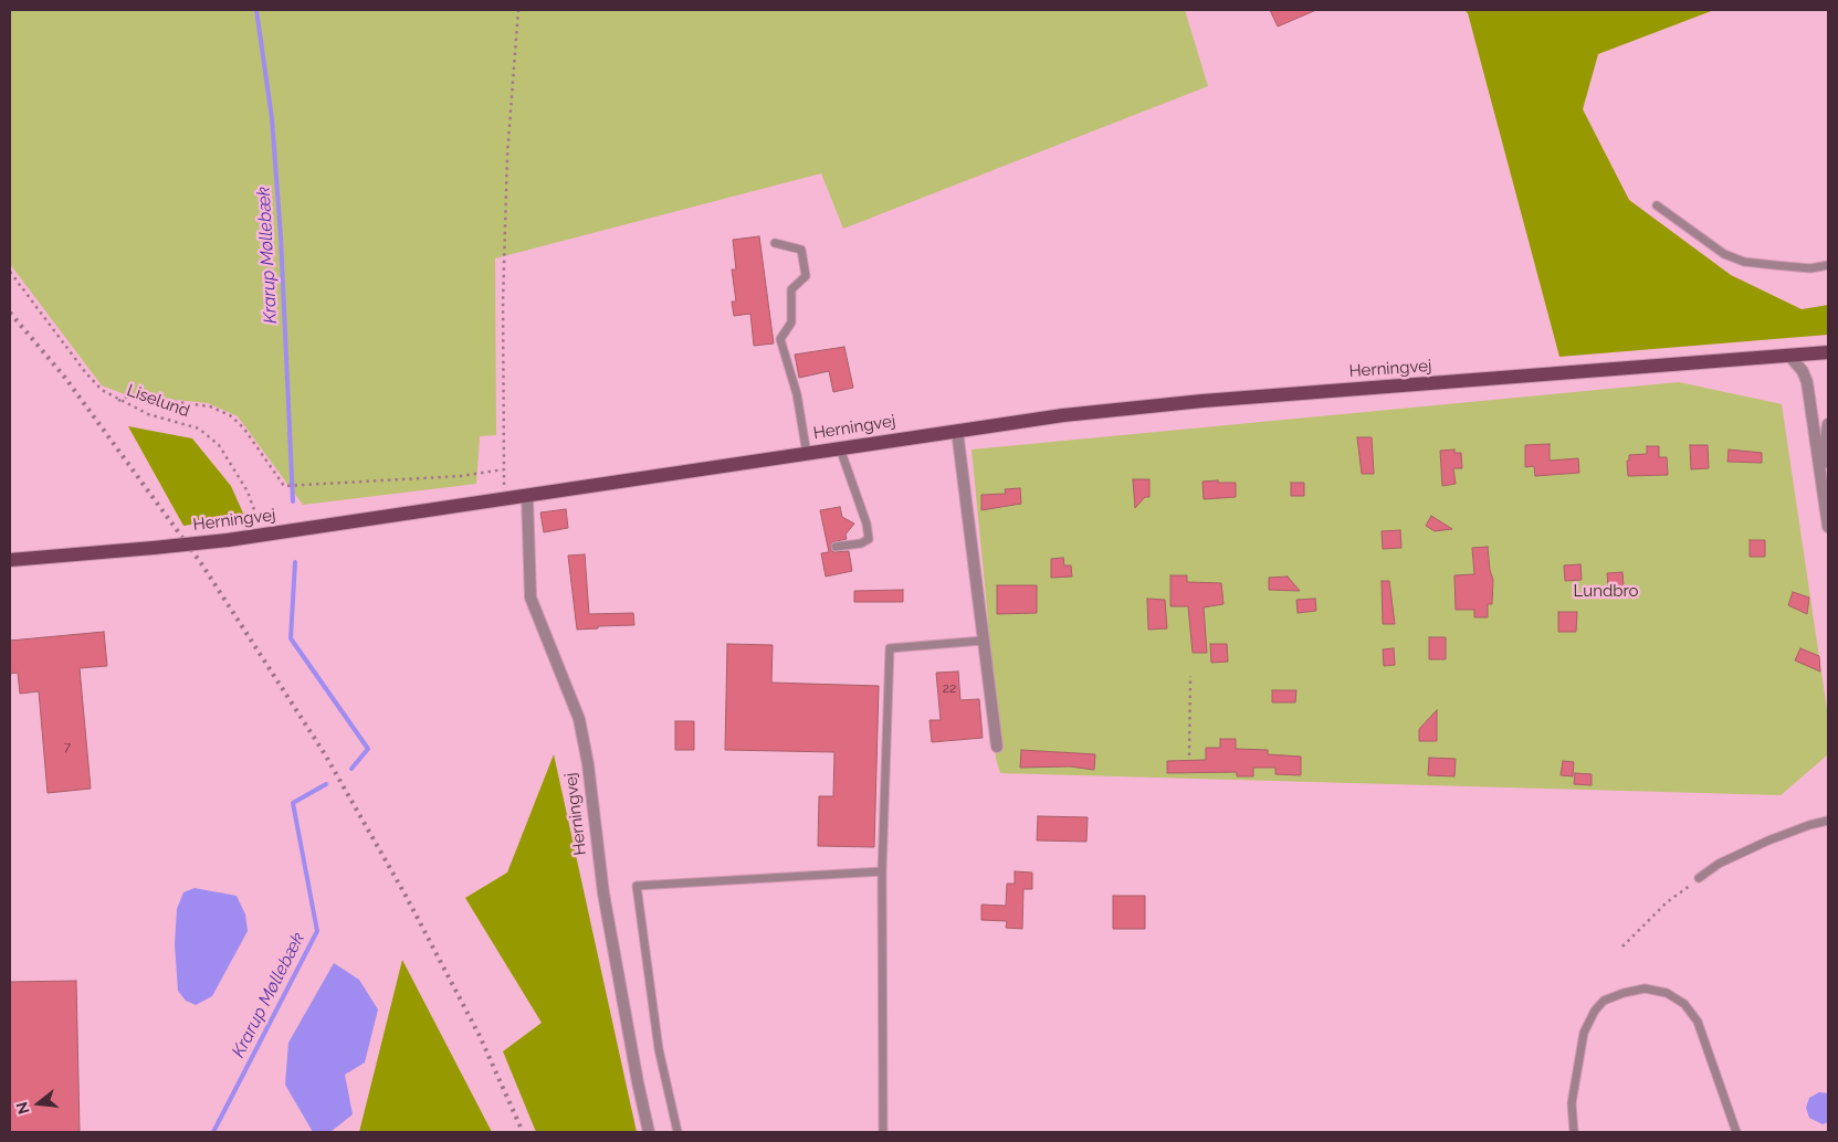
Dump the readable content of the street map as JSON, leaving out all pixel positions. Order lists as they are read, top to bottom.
{
  "streets": {
    "main road": ["Herningvej"],
    "path": ["Liselund"]
  },
  "crossings": [
    ["Herningvej", "Liselund"]
  ],
  "water": ["Krarup Møllebæk"],
  "parks": ["Lundbro"],
  "house_numbers": ["22", "7"],
  "north": "left"
}
